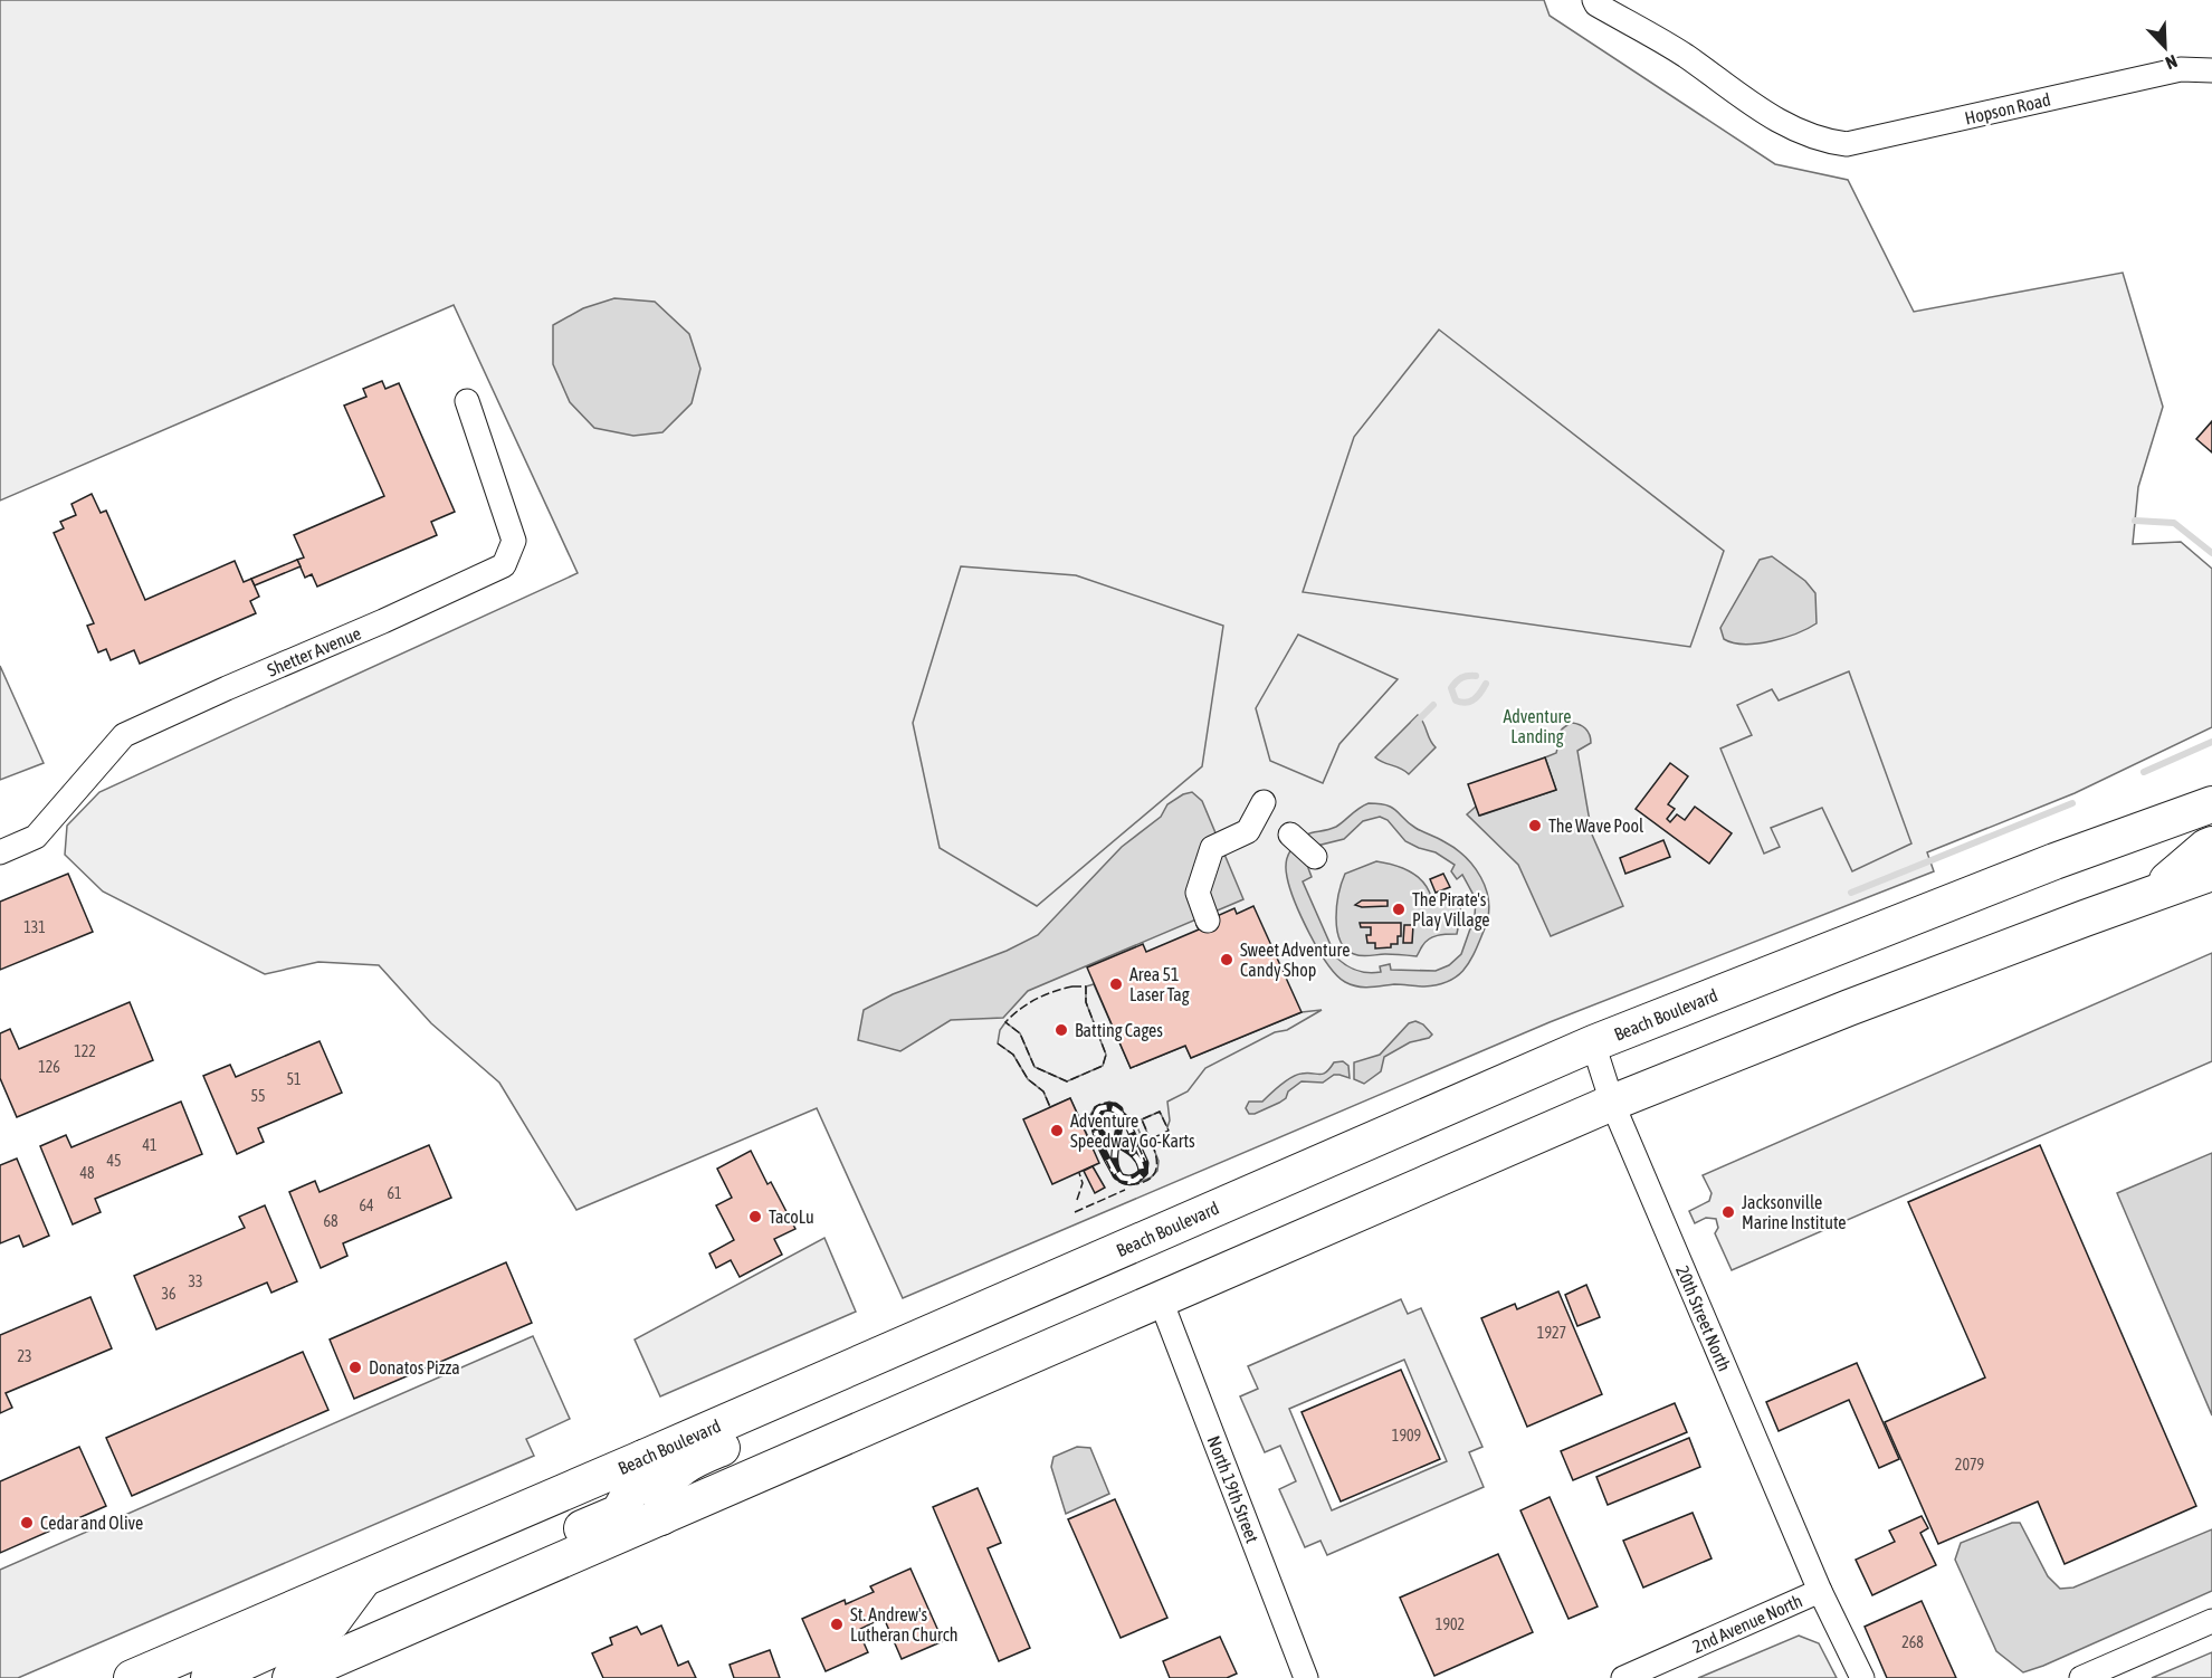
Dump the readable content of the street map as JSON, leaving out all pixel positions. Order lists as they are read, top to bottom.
{
  "streets": {
    "highway": ["Beach Boulevard"],
    "street": [
      "Hopson Road",
      "Shetter Avenue",
      "20th Street North",
      "North 19th Street",
      "2nd Avenue North"
    ]
  },
  "crossings": [
    ["Beach Boulevard", "20th Street North"],
    ["20th Street North", "2nd Avenue North"]
  ],
  "parks": ["Adventure Landing"],
  "places": [
    "The Wave Pool",
    "The Pirate's Play Village",
    "Sweet Adventure Candy Shop",
    "Area 51 Laser Tag",
    "Batting Cages",
    "Adventure Speedway Go-Karts",
    "Jacksonville Marine Institute",
    "TacoLu",
    "Donatos Pizza",
    "Cedar and Olive",
    "St. Andrew's Lutheran Church"
  ],
  "house_numbers": [
    "131",
    "122",
    "126",
    "51",
    "55",
    "41",
    "45",
    "48",
    "61",
    "64",
    "68",
    "33",
    "36",
    "1927",
    "23",
    "1909",
    "2079",
    "1902",
    "268"
  ],
  "north": "bottom right"
}
